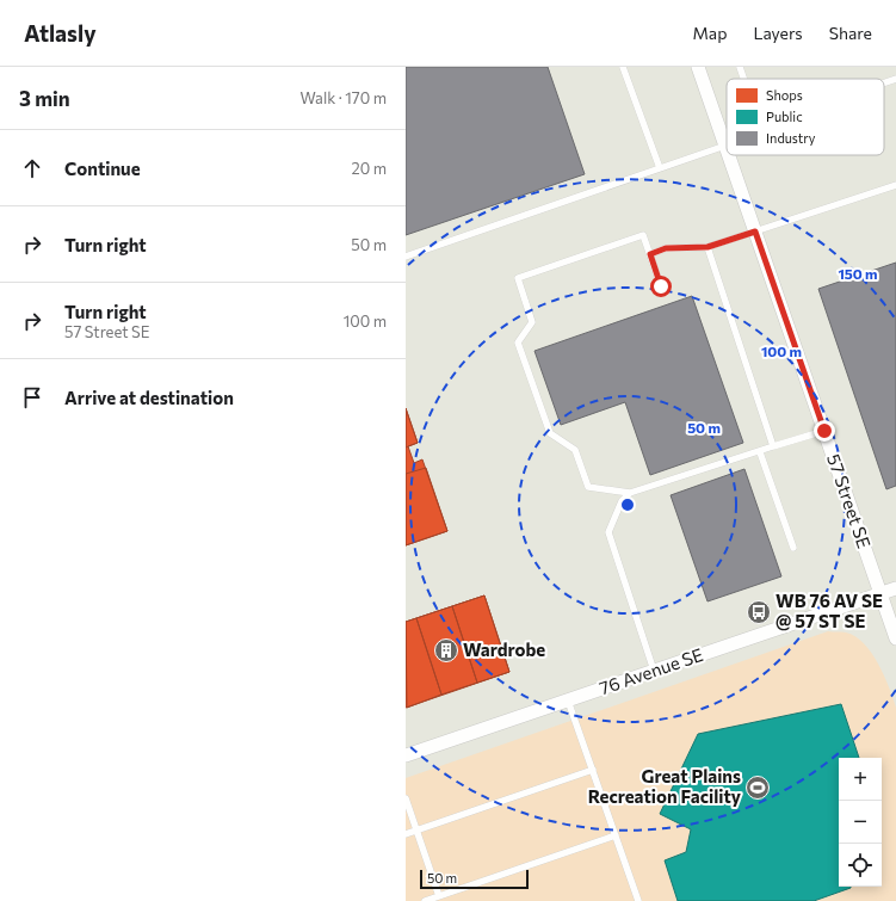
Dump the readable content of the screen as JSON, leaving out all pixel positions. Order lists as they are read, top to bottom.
{
  "streets": {
    "street": ["57 Street SE", "76 Avenue SE"]
  },
  "crossings": [
    ["57 Street SE", "76 Avenue SE"]
  ],
  "places": {
    "bus stop": ["WB 76 AV SE @ 57 ST SE"],
    "building": ["Wardrobe"],
    "sports": ["Great Plains Recreation Facility"]
  },
  "legend": ["Shops", "Public", "Industry"],
  "scale_bar": "50 m",
  "page": {
    "header": "Atlasly",
    "nav": ["Map", "Layers", "Share"],
    "heading": ["3 min", "Walk · 170 m"],
    "list": [
      ["Continue", "20 m"],
      ["Turn right", "50 m"],
      ["Turn right", "57 Street SE", "100 m"],
      "Arrive at destination"
    ],
    "map_buttons": ["+", "−"],
    "scale": "50 m"
  },
  "rings": ["150 m", "100 m", "50 m"]
}
